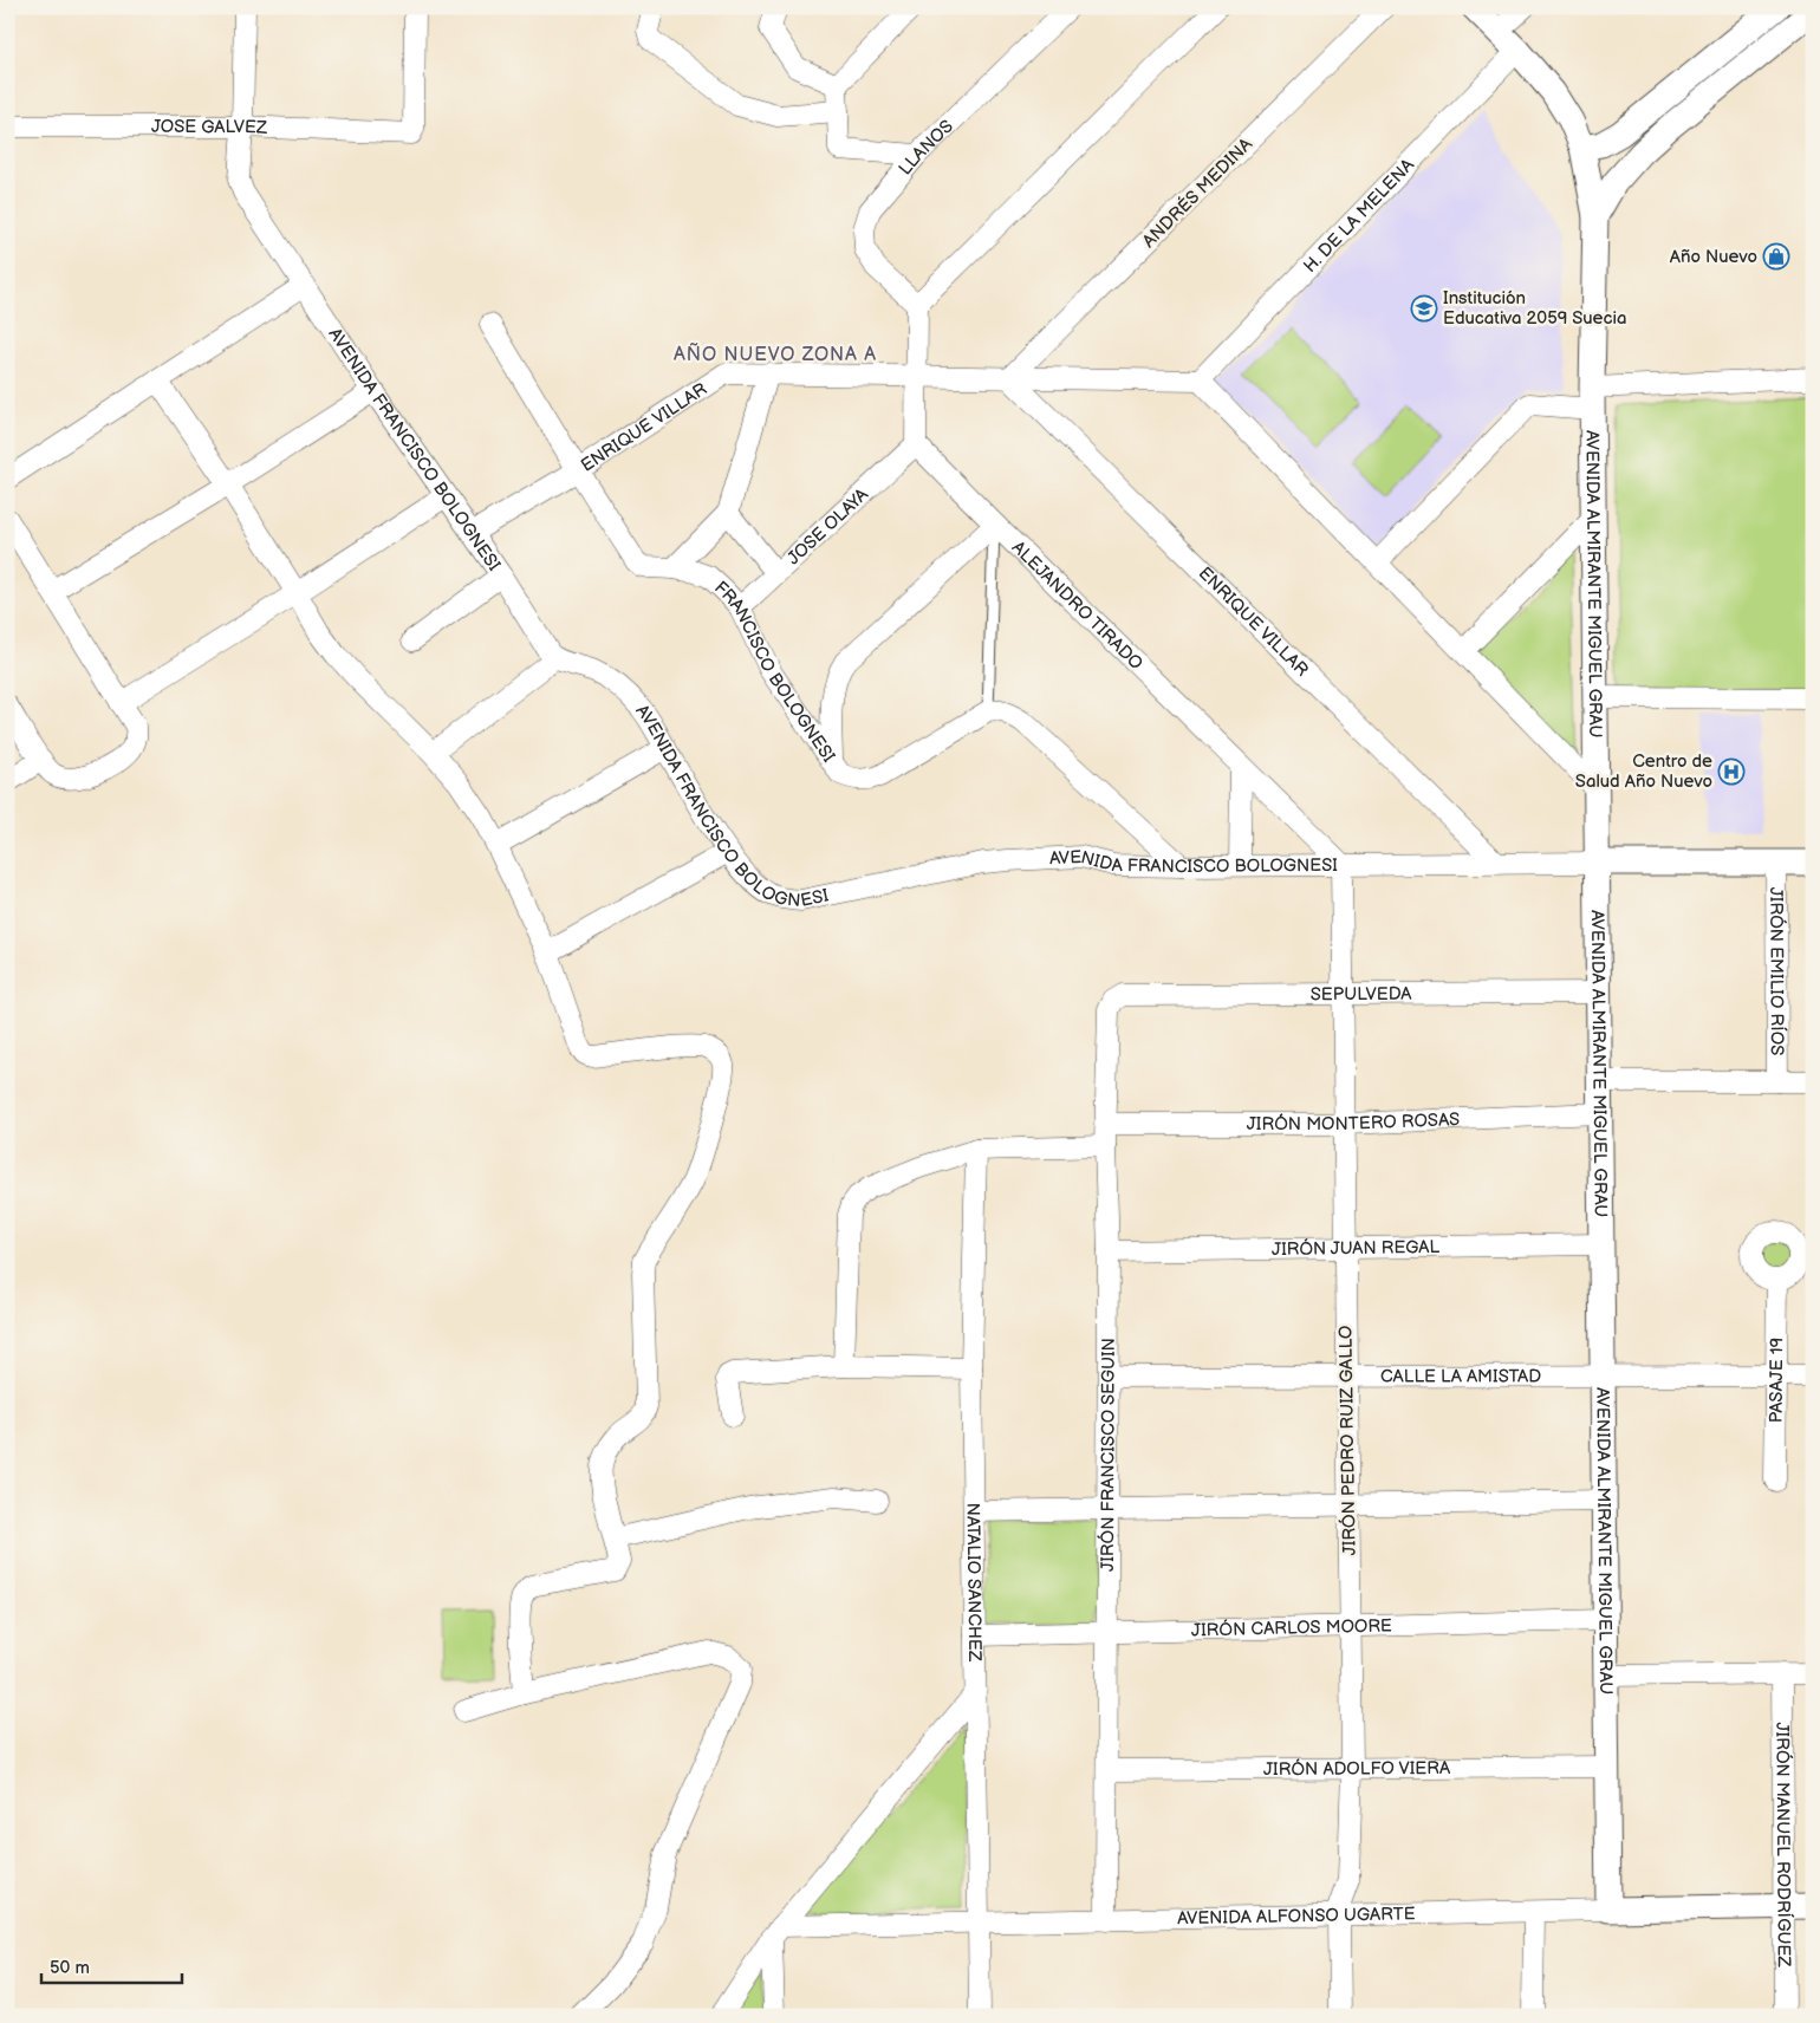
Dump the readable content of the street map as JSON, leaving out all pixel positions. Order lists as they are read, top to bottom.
{
  "streets": {
    "street": [
      "JOSE GALVEZ",
      "LLANOS",
      "ANDRÉS MEDINA",
      "H. DE LA MELENA",
      "ENRIQUE VILLAR",
      "AVENIDA FRANCISCO BOLOGNESI",
      "JOSE OLAYA",
      "AVENIDA ALMIRANTE MIGUEL GRAU",
      "ALEJANDRO TIRADO",
      "FRANCISCO BOLOGNESI",
      "JIRÓN EMILIO RÍOS",
      "SEPULVEDA",
      "JIRÓN MONTERO ROSAS",
      "JIRÓN JUAN REGAL",
      "CALLE LA AMISTAD",
      "PASAJE 19",
      "JIRÓN PEDRO RUIZ GALLO",
      "JIRÓN FRANCISCO SEGUIN",
      "NATALIO SANCHEZ",
      "JIRÓN CARLOS MOORE",
      "JIRÓN ADOLFO VIERA",
      "JIRÓN MANUEL RODRÍGUEZ",
      "AVENIDA ALFONSO UGARTE"
    ]
  },
  "crossings": [
    ["JOSE GALVEZ", "AVENIDA FRANCISCO BOLOGNESI"],
    ["ANDRÉS MEDINA", "ENRIQUE VILLAR"],
    ["H. DE LA MELENA", "ENRIQUE VILLAR"],
    ["H. DE LA MELENA", "AVENIDA ALMIRANTE MIGUEL GRAU"],
    ["ENRIQUE VILLAR", "AVENIDA FRANCISCO BOLOGNESI"],
    ["ENRIQUE VILLAR", "FRANCISCO BOLOGNESI"],
    ["AVENIDA FRANCISCO BOLOGNESI", "AVENIDA ALMIRANTE MIGUEL GRAU"],
    ["AVENIDA FRANCISCO BOLOGNESI", "ALEJANDRO TIRADO"],
    ["AVENIDA FRANCISCO BOLOGNESI", "JIRÓN EMILIO RÍOS"],
    ["AVENIDA FRANCISCO BOLOGNESI", "JIRÓN PEDRO RUIZ GALLO"],
    ["JOSE OLAYA", "ALEJANDRO TIRADO"],
    ["JOSE OLAYA", "FRANCISCO BOLOGNESI"],
    ["AVENIDA ALMIRANTE MIGUEL GRAU", "SEPULVEDA"],
    ["AVENIDA ALMIRANTE MIGUEL GRAU", "JIRÓN MONTERO ROSAS"],
    ["AVENIDA ALMIRANTE MIGUEL GRAU", "JIRÓN JUAN REGAL"],
    ["AVENIDA ALMIRANTE MIGUEL GRAU", "CALLE LA AMISTAD"],
    ["AVENIDA ALMIRANTE MIGUEL GRAU", "JIRÓN CARLOS MOORE"],
    ["AVENIDA ALMIRANTE MIGUEL GRAU", "JIRÓN ADOLFO VIERA"],
    ["AVENIDA ALMIRANTE MIGUEL GRAU", "AVENIDA ALFONSO UGARTE"],
    ["ALEJANDRO TIRADO", "JIRÓN PEDRO RUIZ GALLO"],
    ["SEPULVEDA", "JIRÓN PEDRO RUIZ GALLO"],
    ["SEPULVEDA", "JIRÓN FRANCISCO SEGUIN"],
    ["JIRÓN MONTERO ROSAS", "JIRÓN PEDRO RUIZ GALLO"],
    ["JIRÓN MONTERO ROSAS", "JIRÓN FRANCISCO SEGUIN"],
    ["JIRÓN JUAN REGAL", "JIRÓN PEDRO RUIZ GALLO"],
    ["JIRÓN JUAN REGAL", "JIRÓN FRANCISCO SEGUIN"],
    ["CALLE LA AMISTAD", "PASAJE 19"],
    ["CALLE LA AMISTAD", "JIRÓN PEDRO RUIZ GALLO"],
    ["CALLE LA AMISTAD", "JIRÓN FRANCISCO SEGUIN"],
    ["JIRÓN PEDRO RUIZ GALLO", "JIRÓN CARLOS MOORE"],
    ["JIRÓN PEDRO RUIZ GALLO", "JIRÓN ADOLFO VIERA"],
    ["JIRÓN PEDRO RUIZ GALLO", "AVENIDA ALFONSO UGARTE"],
    ["JIRÓN FRANCISCO SEGUIN", "JIRÓN CARLOS MOORE"],
    ["JIRÓN FRANCISCO SEGUIN", "JIRÓN ADOLFO VIERA"],
    ["JIRÓN FRANCISCO SEGUIN", "AVENIDA ALFONSO UGARTE"],
    ["NATALIO SANCHEZ", "JIRÓN CARLOS MOORE"],
    ["NATALIO SANCHEZ", "AVENIDA ALFONSO UGARTE"],
    ["JIRÓN MANUEL RODRÍGUEZ", "AVENIDA ALFONSO UGARTE"]
  ],
  "districts": ["AÑO NUEVO ZONA A"],
  "places": {
    "shop": ["Año Nuevo"],
    "school or university": ["Institución Educativa 2059 Suecia"],
    "hospital": ["Centro de Salud Año Nuevo"]
  },
  "scale_bar": "50 m"
}
